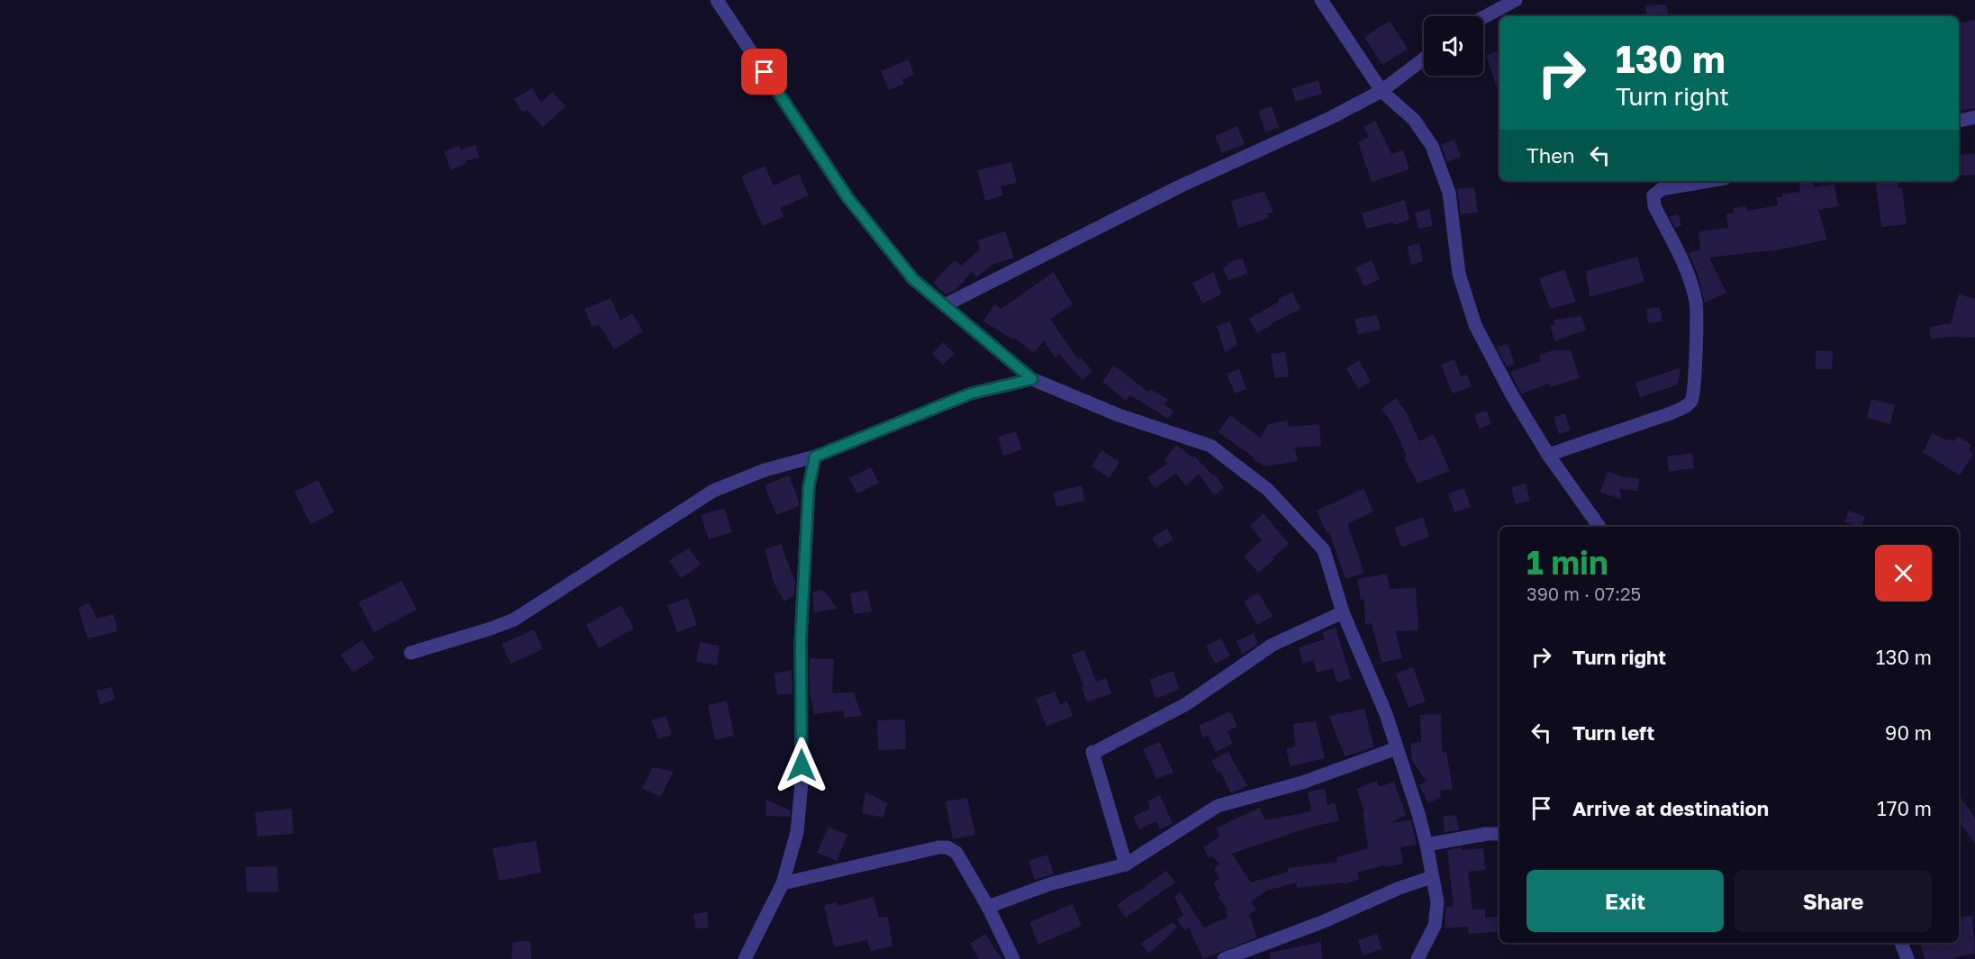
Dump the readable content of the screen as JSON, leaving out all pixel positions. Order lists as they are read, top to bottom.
{
  "page": {
    "turn": ["130 m", "Turn right"],
    "then": "Then",
    "heading": ["1 min", "390 m · 07:25"],
    "list": [
      {
        "name": "Turn right",
        "value": "130 m"
      },
      {
        "name": "Turn left",
        "value": "90 m"
      },
      {
        "name": "Arrive at destination",
        "value": "170 m"
      }
    ],
    "buttons": ["Exit", "Share"]
  }
}
